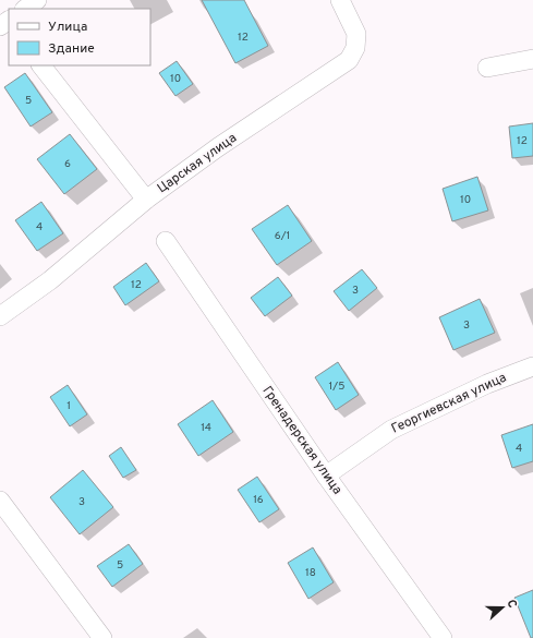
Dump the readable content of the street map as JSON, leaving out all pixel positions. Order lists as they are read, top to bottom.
{
  "streets": {
    "street": ["Царская улица", "Георгиевская улица", "Гренадерская улица"]
  },
  "crossings": [
    ["Георгиевская улица", "Гренадерская улица"]
  ],
  "house_numbers": [
    "12",
    "10",
    "5",
    "12",
    "6",
    "10",
    "4",
    "6/1",
    "12",
    "3",
    "3",
    "1/5",
    "1",
    "14",
    "4",
    "16",
    "3",
    "5",
    "18"
  ],
  "legend": ["Улица", "Здание"],
  "north": "right"
}
